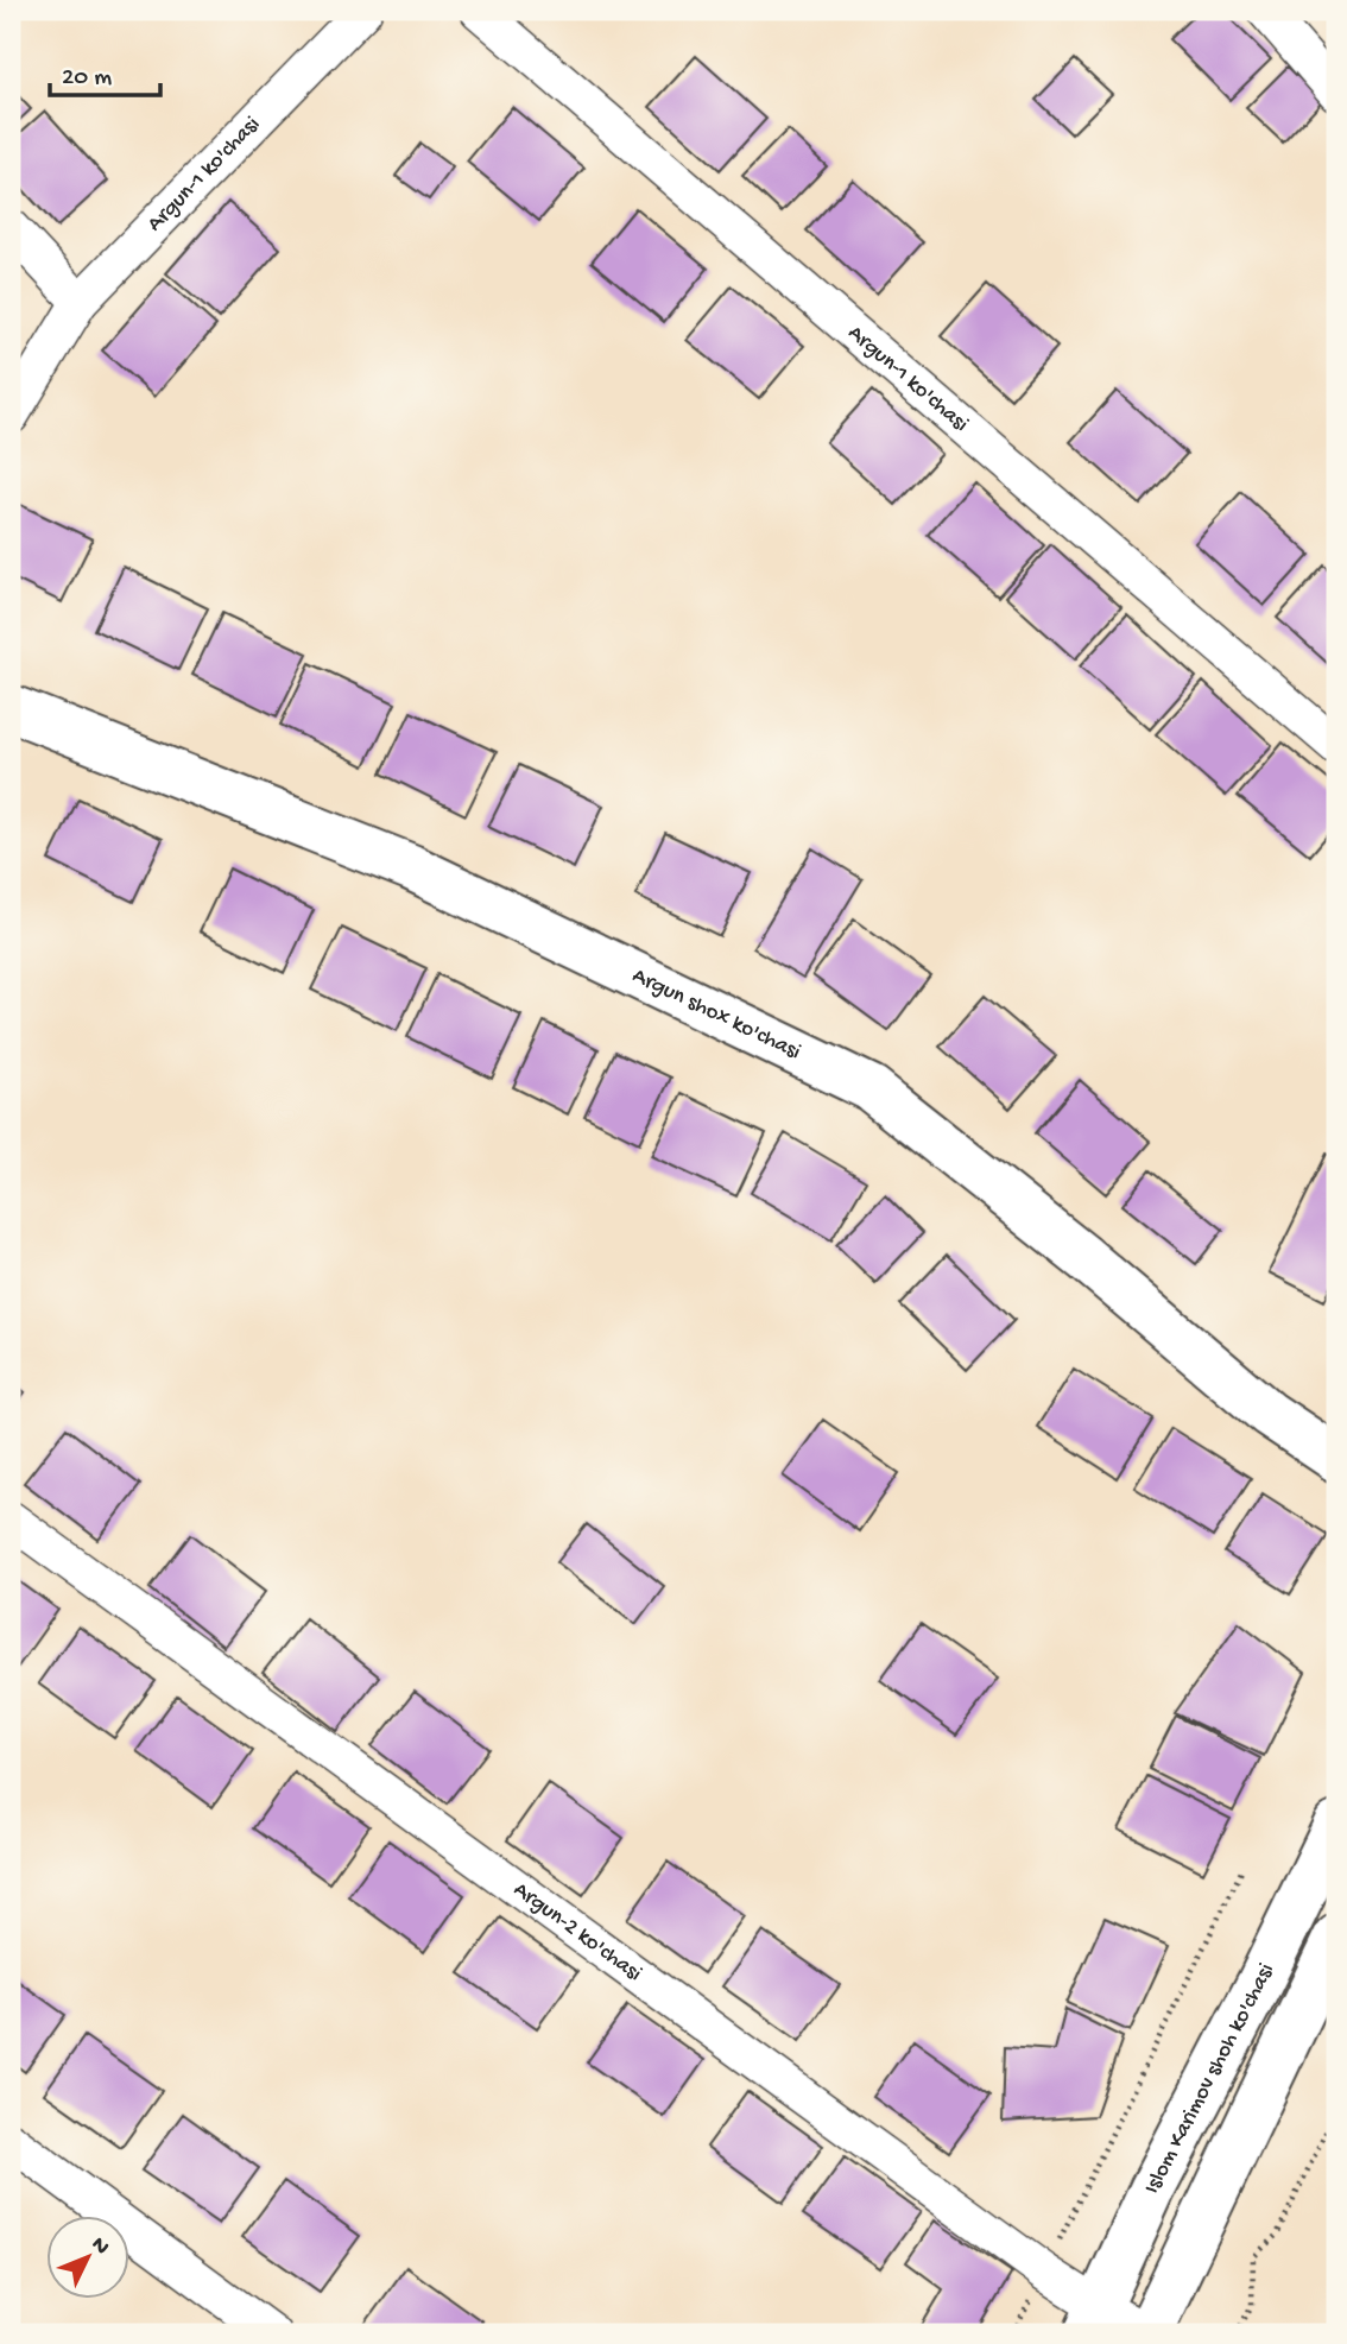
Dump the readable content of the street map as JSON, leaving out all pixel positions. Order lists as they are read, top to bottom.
{
  "streets": {
    "street": [
      "Argun-1 ko'chasi",
      "Argun shox ko'chasi",
      "Argun-2 ko'chasi",
      "Islom Karimov shoh ko'chasi"
    ]
  },
  "crossings": [
    ["Argun-2 ko'chasi", "Islom Karimov shoh ko'chasi"]
  ],
  "scale_bar": "20 m",
  "north": "top right"
}
